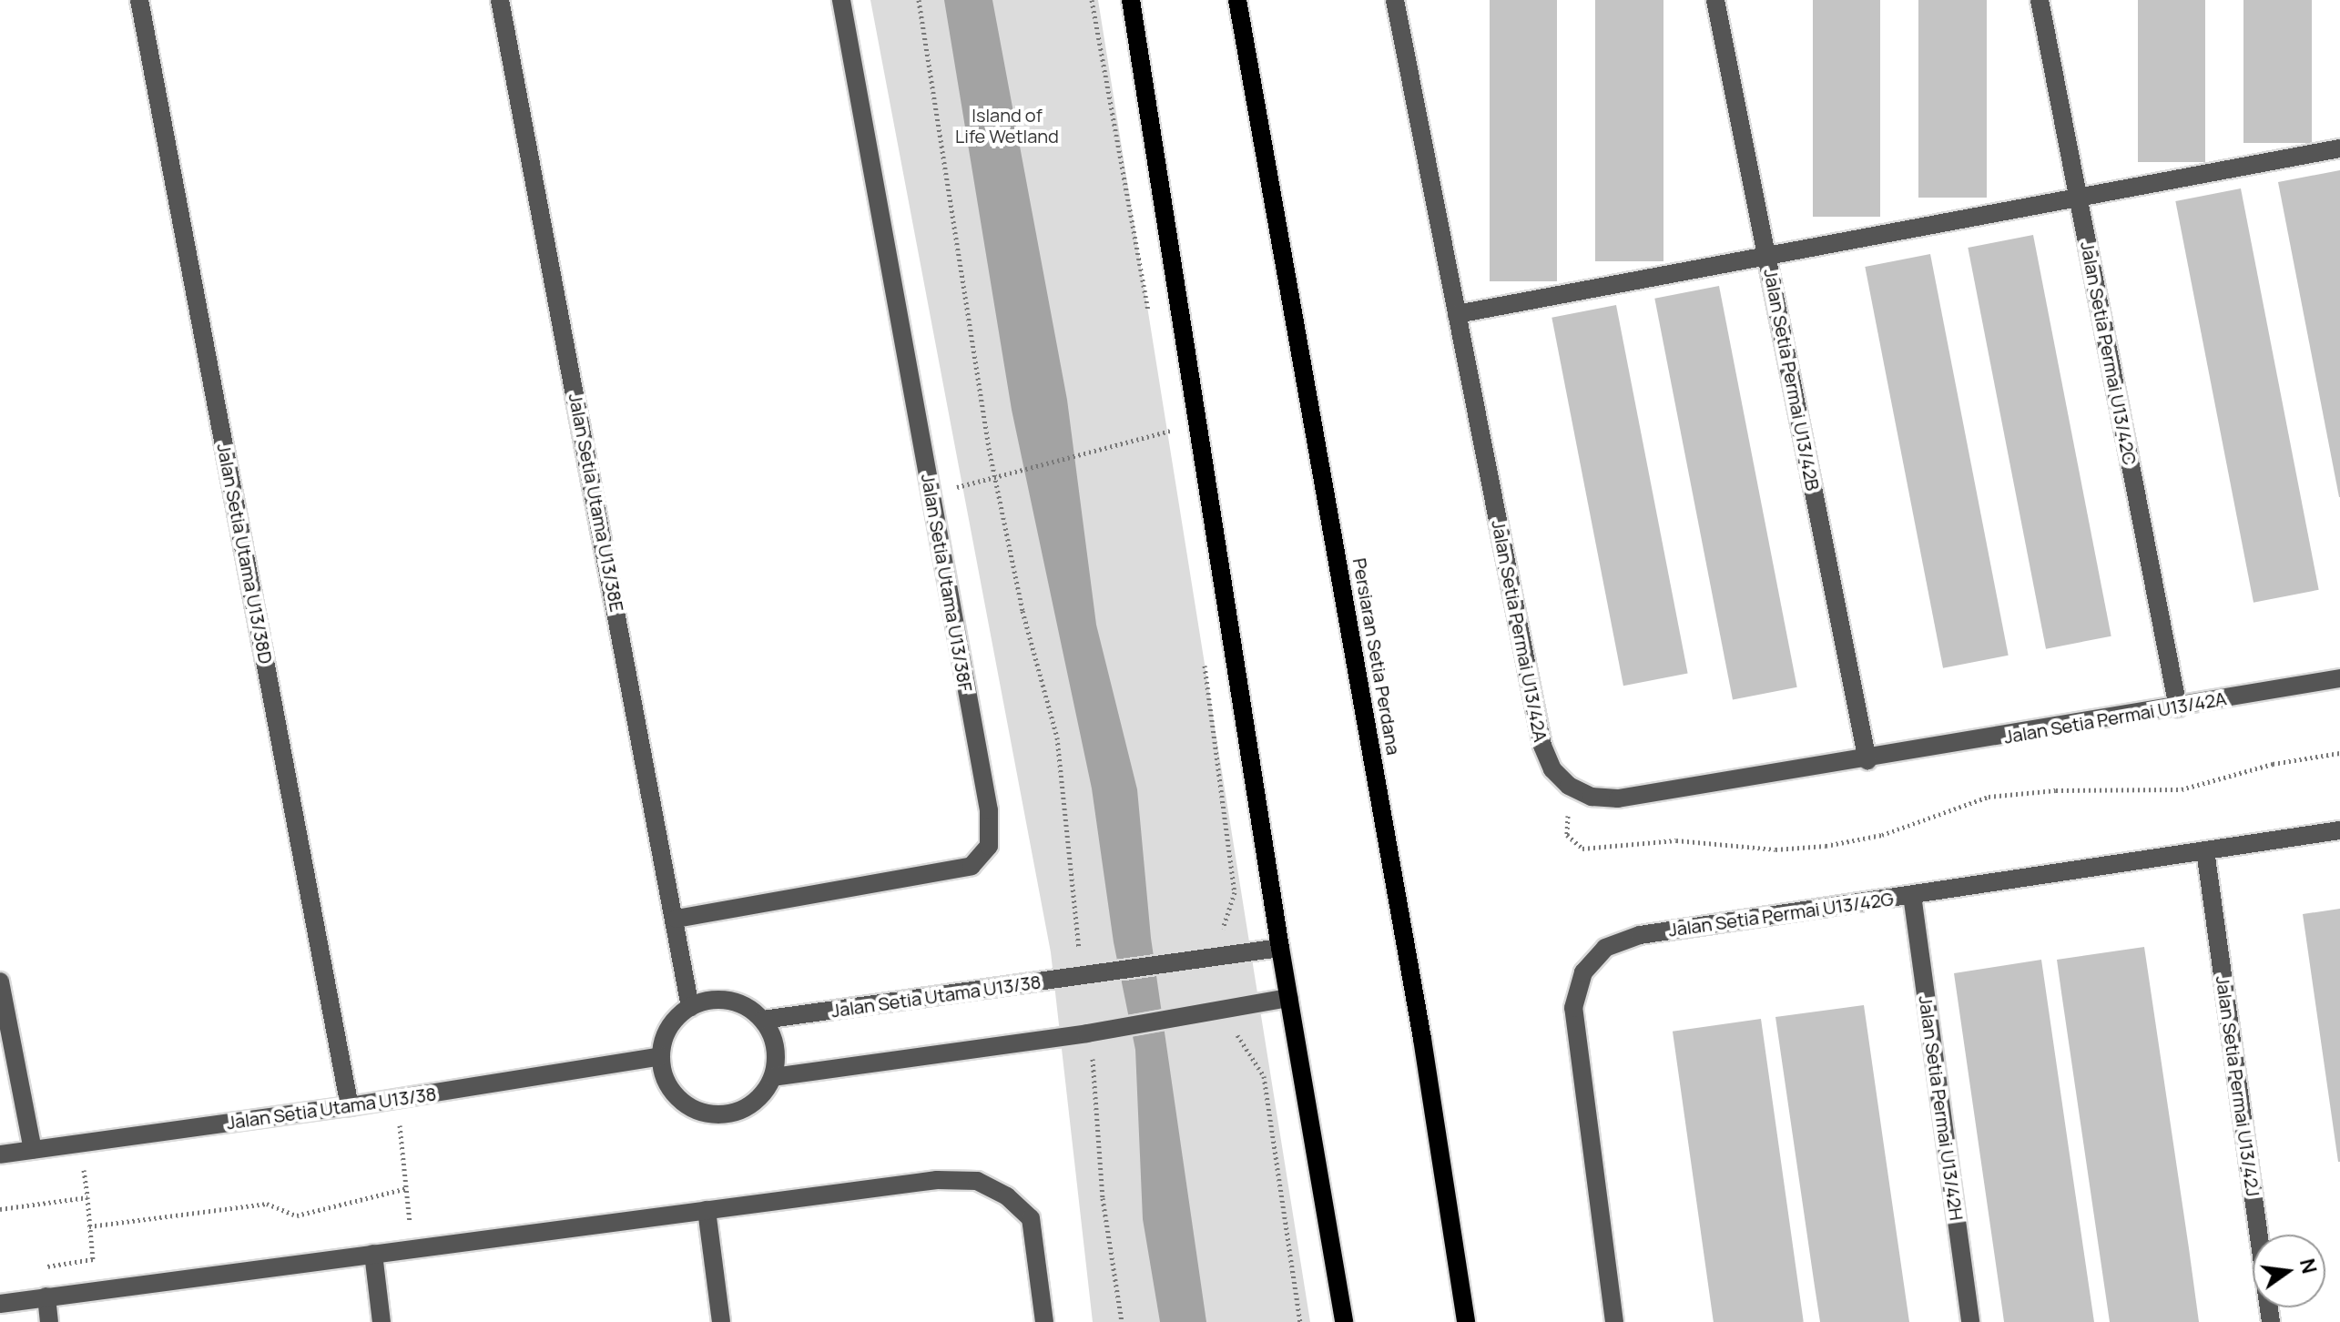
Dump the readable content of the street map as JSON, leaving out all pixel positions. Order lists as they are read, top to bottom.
{
  "streets": {
    "main road": ["Persiaran Setia Perdana"],
    "street": [
      "Jalan Setia Permai U13/42C",
      "Jalan Setia Permai U13/42B",
      "Jalan Setia Utama U13/38E",
      "Jalan Setia Utama U13/38D",
      "Jalan Setia Utama U13/38F",
      "Jalan Setia Permai U13/42A",
      "Jalan Setia Permai U13/42G",
      "Jalan Setia Utama U13/38",
      "Jalan Setia Permai U13/42J",
      "Jalan Setia Permai U13/42H"
    ]
  },
  "crossings": [
    ["Jalan Setia Permai U13/42C", "Jalan Setia Permai U13/42A"],
    ["Jalan Setia Permai U13/42B", "Jalan Setia Permai U13/42A"],
    ["Jalan Setia Utama U13/38E", "Jalan Setia Utama U13/38F"],
    ["Jalan Setia Utama U13/38E", "Jalan Setia Utama U13/38"],
    ["Jalan Setia Utama U13/38D", "Jalan Setia Utama U13/38"],
    ["Jalan Setia Permai U13/42G", "Jalan Setia Permai U13/42J"],
    ["Jalan Setia Permai U13/42G", "Jalan Setia Permai U13/42H"]
  ],
  "parks": ["Island of Life Wetland"],
  "north": "right"
}
